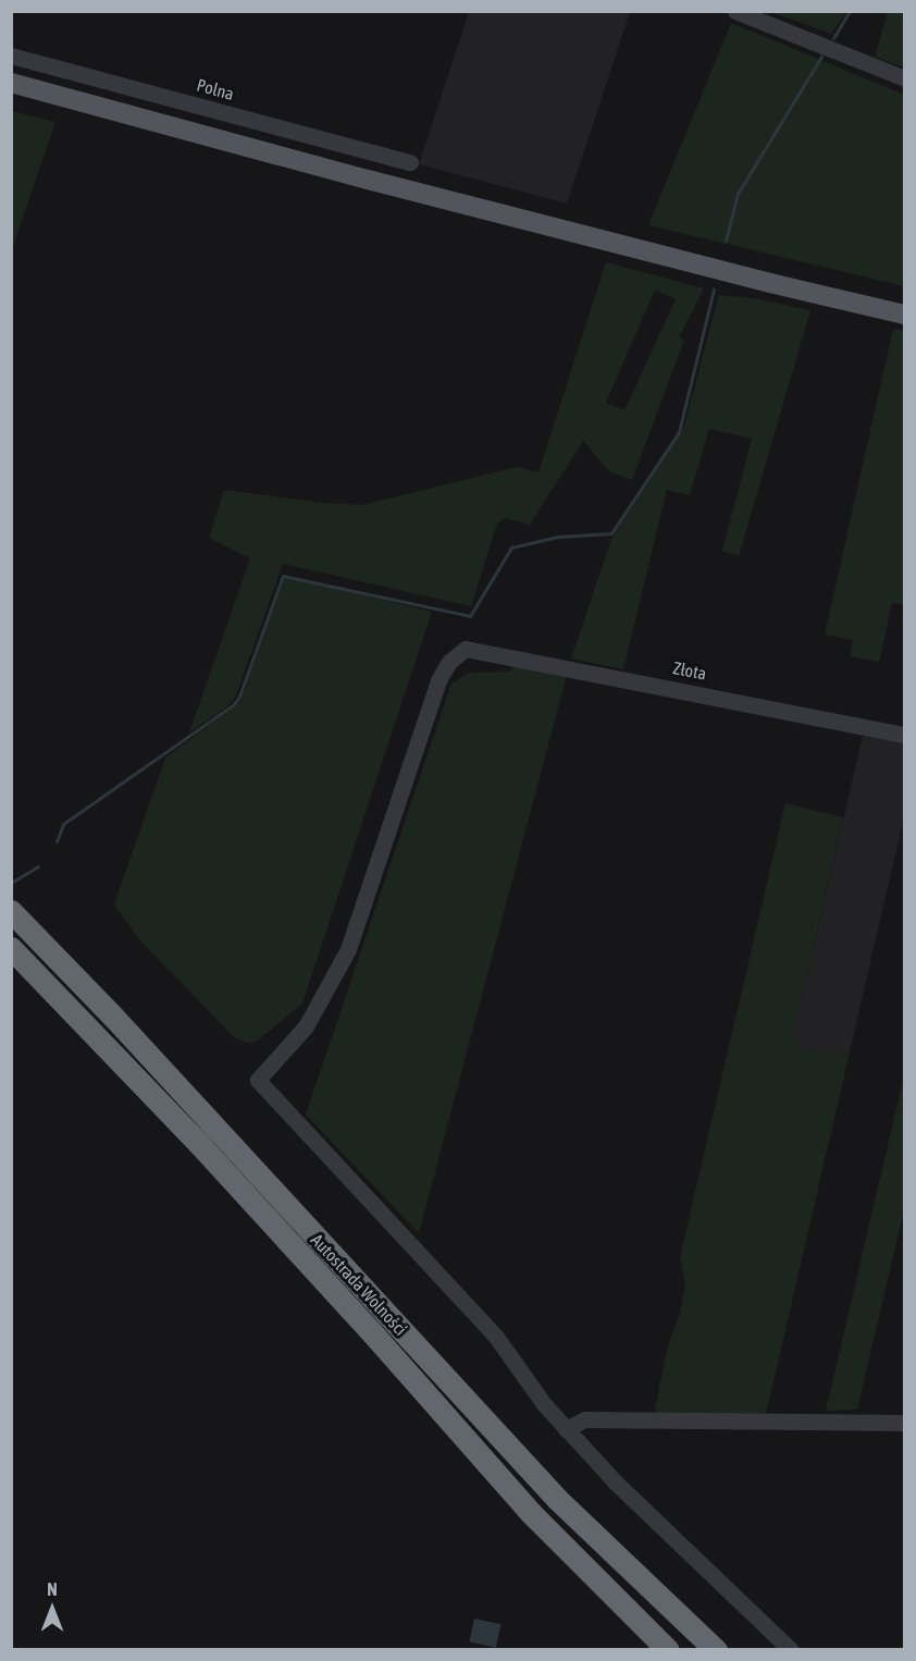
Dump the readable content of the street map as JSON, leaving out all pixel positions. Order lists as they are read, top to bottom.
{
  "streets": {
    "highway": ["Autostrada Wolności"],
    "street": ["Polna", "Złota"]
  },
  "north": "top"
}
